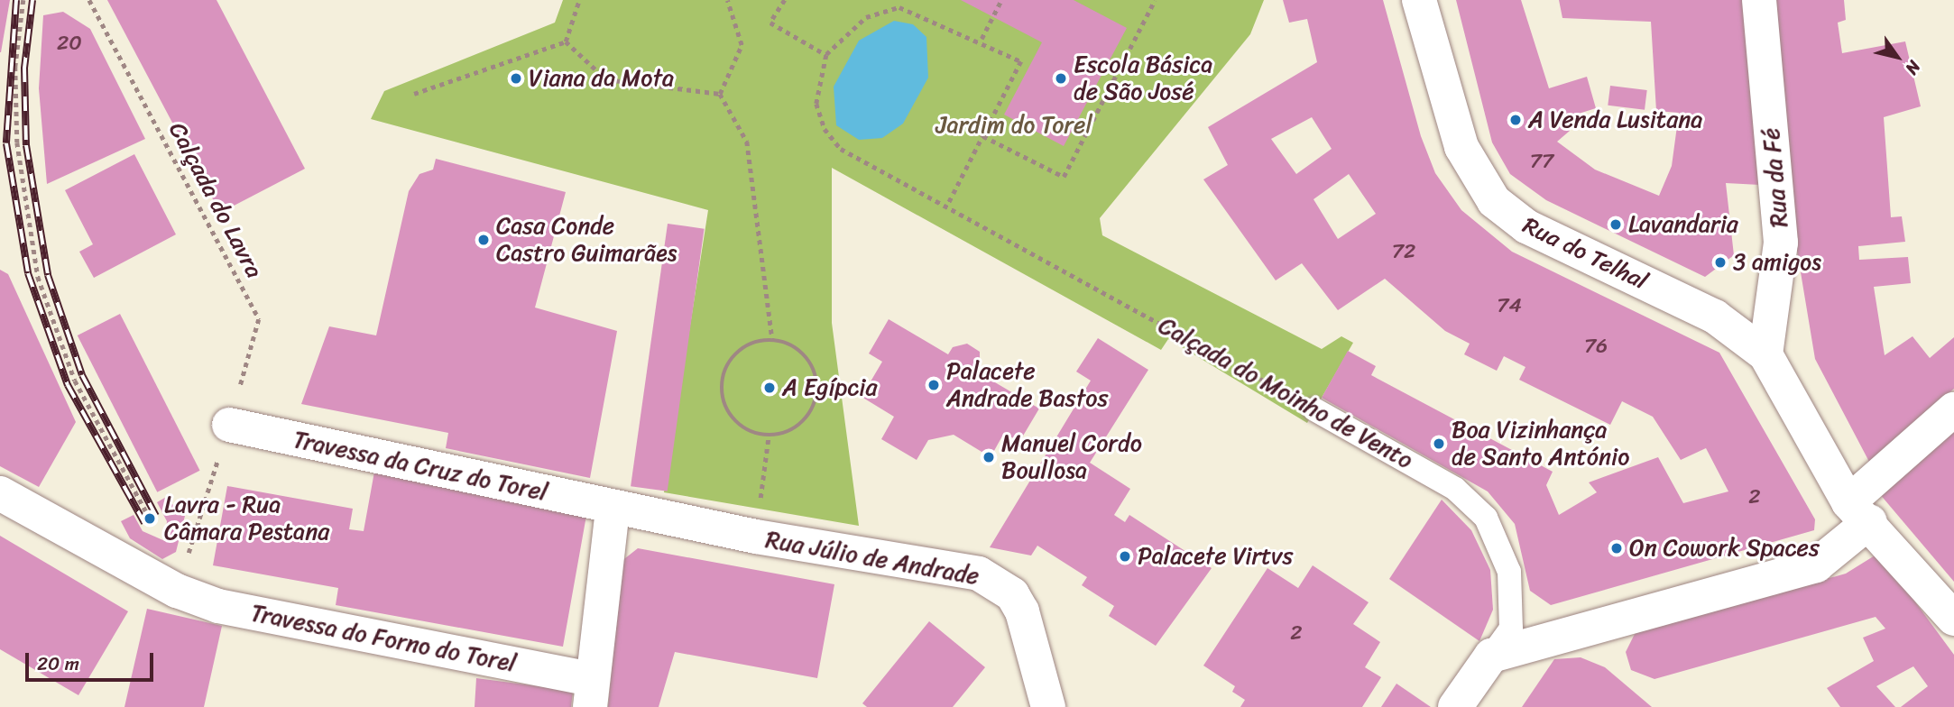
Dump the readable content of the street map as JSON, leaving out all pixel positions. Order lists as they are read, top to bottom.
{
  "streets": {
    "street": [
      "Rua da Fé",
      "Rua do Telhal",
      "Calçada do Moinho de Vento",
      "Travessa da Cruz do Torel",
      "Rua Júlio de Andrade",
      "Travessa do Forno do Torel"
    ],
    "path": ["Calçada do Lavra"]
  },
  "crossings": [
    ["Rua da Fé", "Rua do Telhal"],
    ["Calçada do Lavra", "Travessa da Cruz do Torel"],
    ["Calçada do Lavra", "Travessa do Forno do Torel"],
    ["Travessa da Cruz do Torel", "Rua Júlio de Andrade"]
  ],
  "parks": ["Jardim do Torel"],
  "places": [
    "Viana da Mota",
    "Escola Básica de São José",
    "A Venda Lusitana",
    "Lavandaria",
    "Casa Conde Castro Guimarães",
    "3 amigos",
    "Palacete Andrade Bastos",
    "A Egípcia",
    "Boa Vizinhança de Santo António",
    "Manuel Cordo Boullosa",
    "Lavra - Rua Câmara Pestana",
    "On Cowork Spaces",
    "Palacete Virtvs"
  ],
  "house_numbers": [
    "20",
    "77",
    "72",
    "74",
    "76",
    "2",
    "2"
  ],
  "scale_bar": "20 m",
  "north": "bottom right"
}
